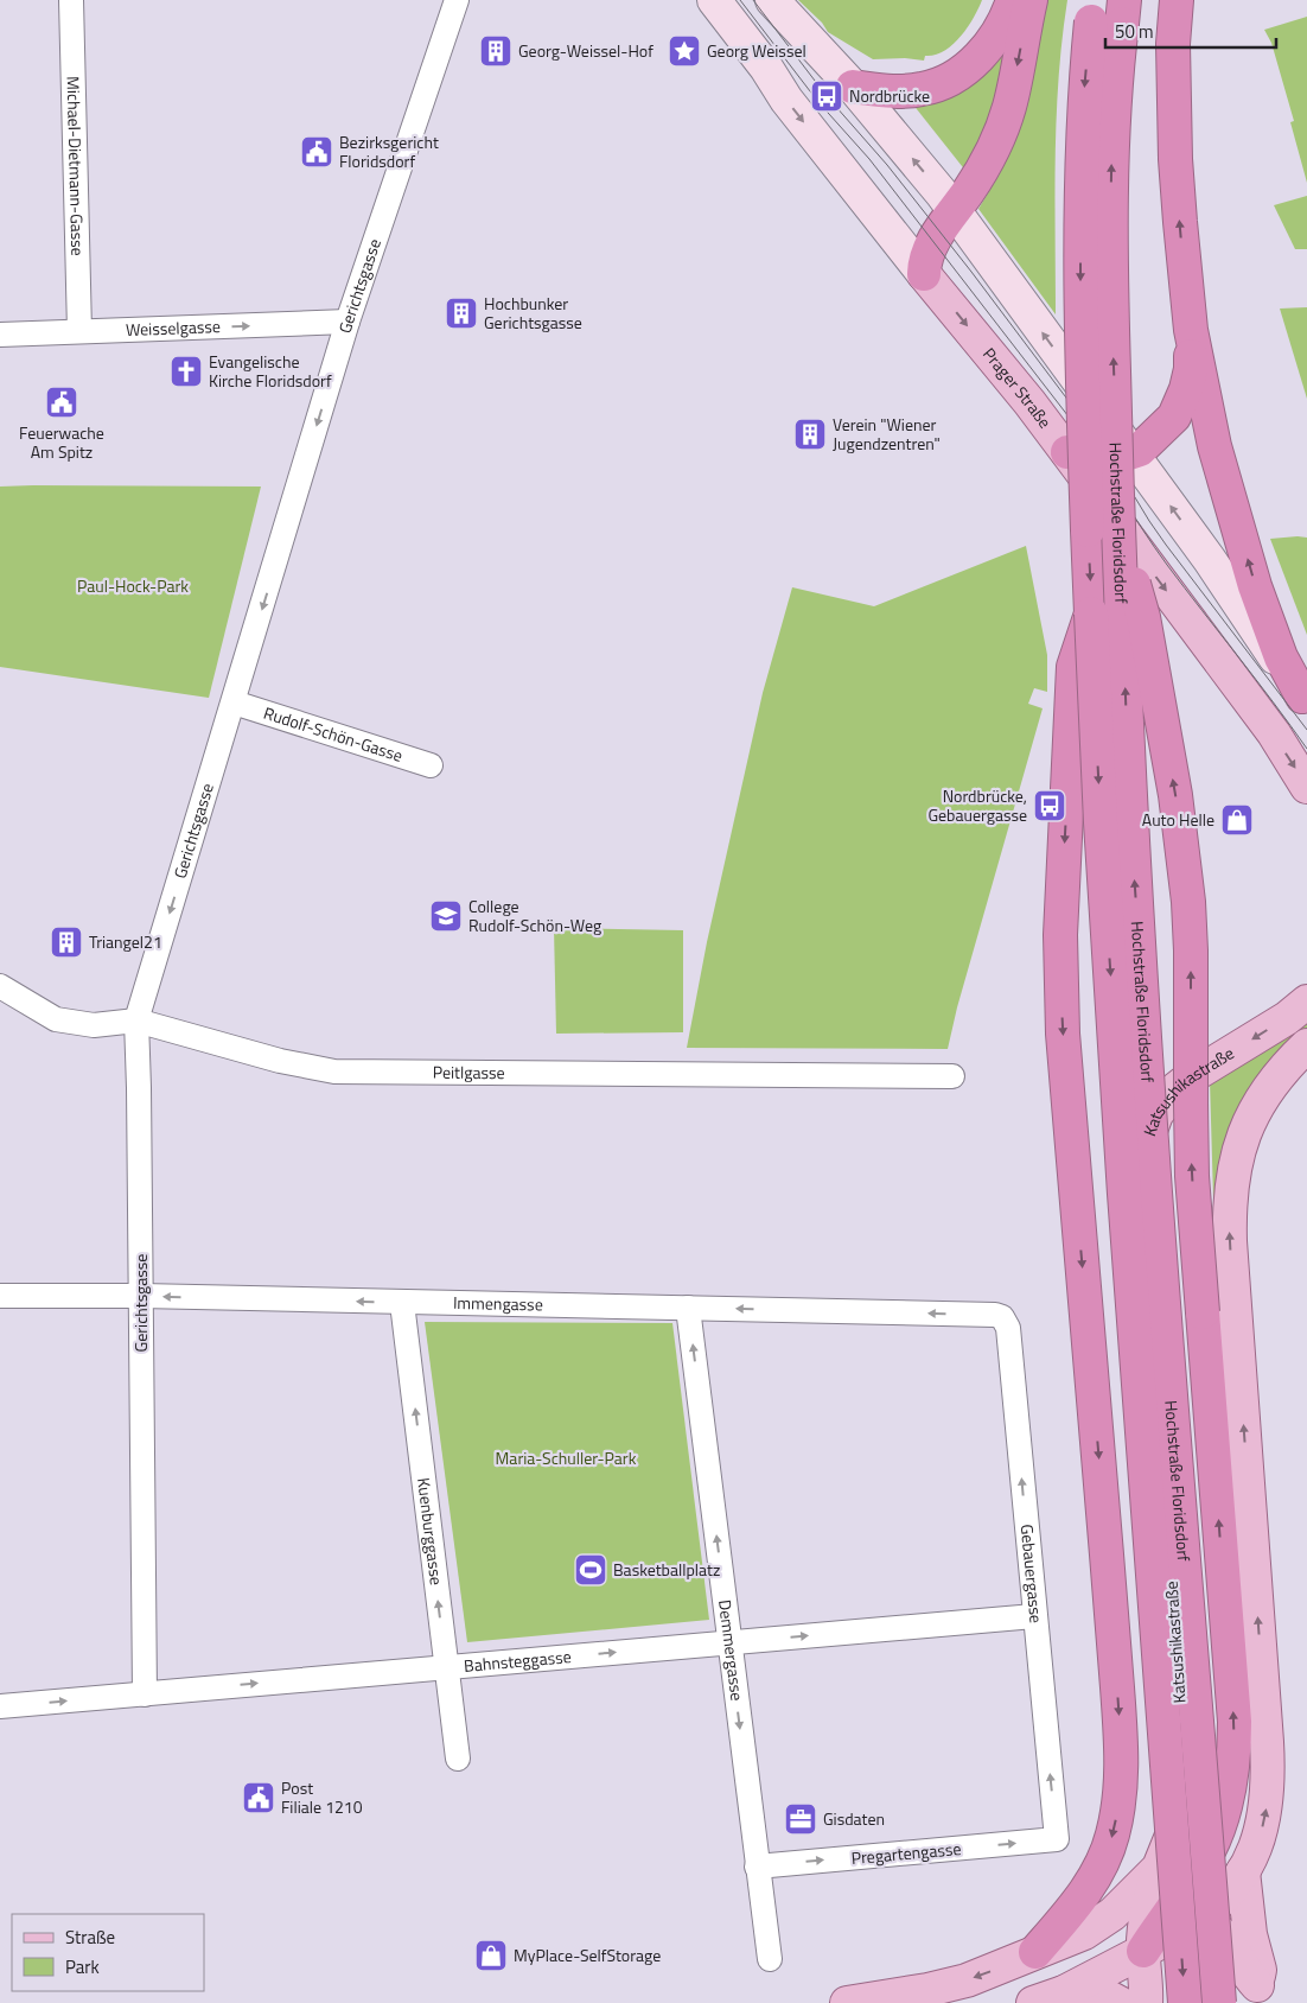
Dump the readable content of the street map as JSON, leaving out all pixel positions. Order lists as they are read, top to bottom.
{
  "streets": {
    "highway": ["Hochstraße Floridsdorf"],
    "main road": ["Prager Straße", "Katsushikastraße"],
    "street": [
      "Michael-Dietmann-Gasse",
      "Gerichtsgasse",
      "Weisselgasse",
      "Rudolf-Schön-Gasse",
      "Peitlgasse",
      "Immengasse",
      "Kuenburggasse",
      "Gebauergasse",
      "Demmergasse",
      "Bahnsteggasse",
      "Pregartengasse"
    ]
  },
  "crossings": [
    ["Michael-Dietmann-Gasse", "Weisselgasse"],
    ["Gerichtsgasse", "Weisselgasse"],
    ["Gerichtsgasse", "Rudolf-Schön-Gasse"],
    ["Gerichtsgasse", "Peitlgasse"],
    ["Gerichtsgasse", "Immengasse"],
    ["Gerichtsgasse", "Bahnsteggasse"],
    ["Immengasse", "Kuenburggasse"],
    ["Immengasse", "Gebauergasse"],
    ["Immengasse", "Demmergasse"],
    ["Kuenburggasse", "Bahnsteggasse"],
    ["Gebauergasse", "Bahnsteggasse"],
    ["Gebauergasse", "Pregartengasse"],
    ["Demmergasse", "Bahnsteggasse"],
    ["Demmergasse", "Pregartengasse"]
  ],
  "one_way": [
    "Gerichtsgasse",
    "Weisselgasse",
    "Immengasse",
    "Kuenburggasse",
    "Gebauergasse",
    "Bahnsteggasse",
    "Pregartengasse"
  ],
  "parks": ["Paul-Hock-Park", "Maria-Schuller-Park"],
  "places": {
    "building": [
      "Georg-Weissel-Hof",
      "Hochbunker Gerichtsgasse",
      "Verein \"Wiener Jugendzentren\"",
      "Triangel21"
    ],
    "place": ["Georg Weissel"],
    "bus stop": ["Nordbrücke", "Nordbrücke, Gebauergasse"],
    "public building": ["Bezirksgericht Floridsdorf", "Feuerwache Am Spitz", "Post Filiale 1210"],
    "church": ["Evangelische Kirche Floridsdorf"],
    "shop": ["Auto Helle", "MyPlace-SelfStorage"],
    "school or university": ["College Rudolf-Schön-Weg"],
    "sports": ["Basketballplatz"],
    "office": ["Gisdaten"]
  },
  "legend": ["Straße", "Park"],
  "scale_bar": "50 m"
}
